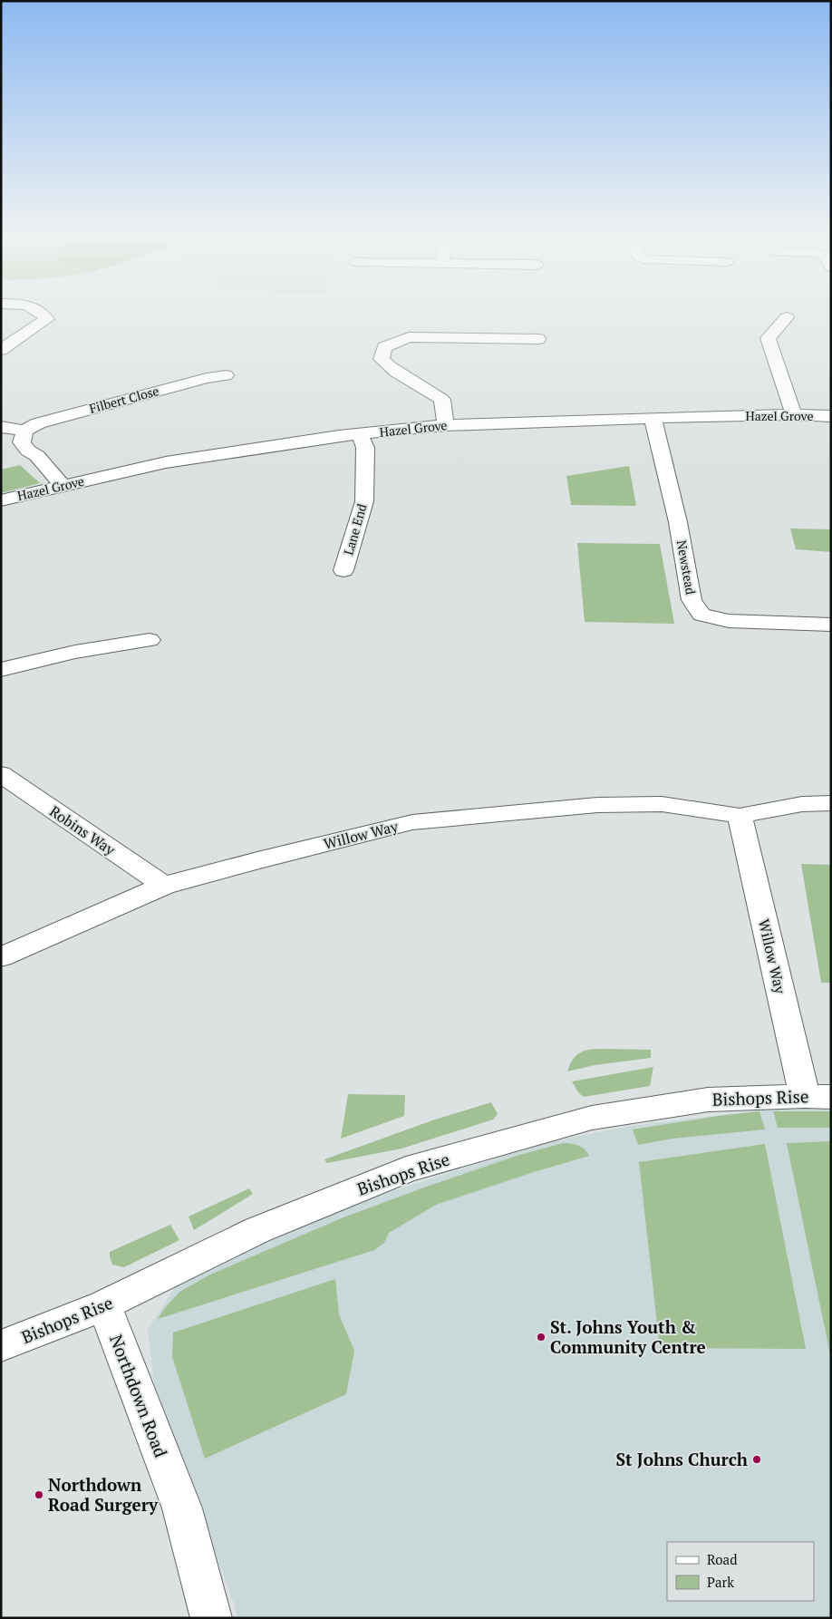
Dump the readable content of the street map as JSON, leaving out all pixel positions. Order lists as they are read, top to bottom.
{
  "streets": {
    "street": [
      "Filbert Close",
      "Hazel Grove",
      "Lane End",
      "Newstead",
      "Robins Way",
      "Willow Way",
      "Bishops Rise",
      "Northdown Road"
    ]
  },
  "crossings": [
    ["Hazel Grove", "Lane End"],
    ["Hazel Grove", "Newstead"],
    ["Robins Way", "Willow Way"],
    ["Willow Way", "Bishops Rise"],
    ["Bishops Rise", "Northdown Road"]
  ],
  "places": ["St. Johns Youth & Community Centre", "St Johns Church", "Northdown Road Surgery"],
  "legend": ["Road", "Park"]
}
